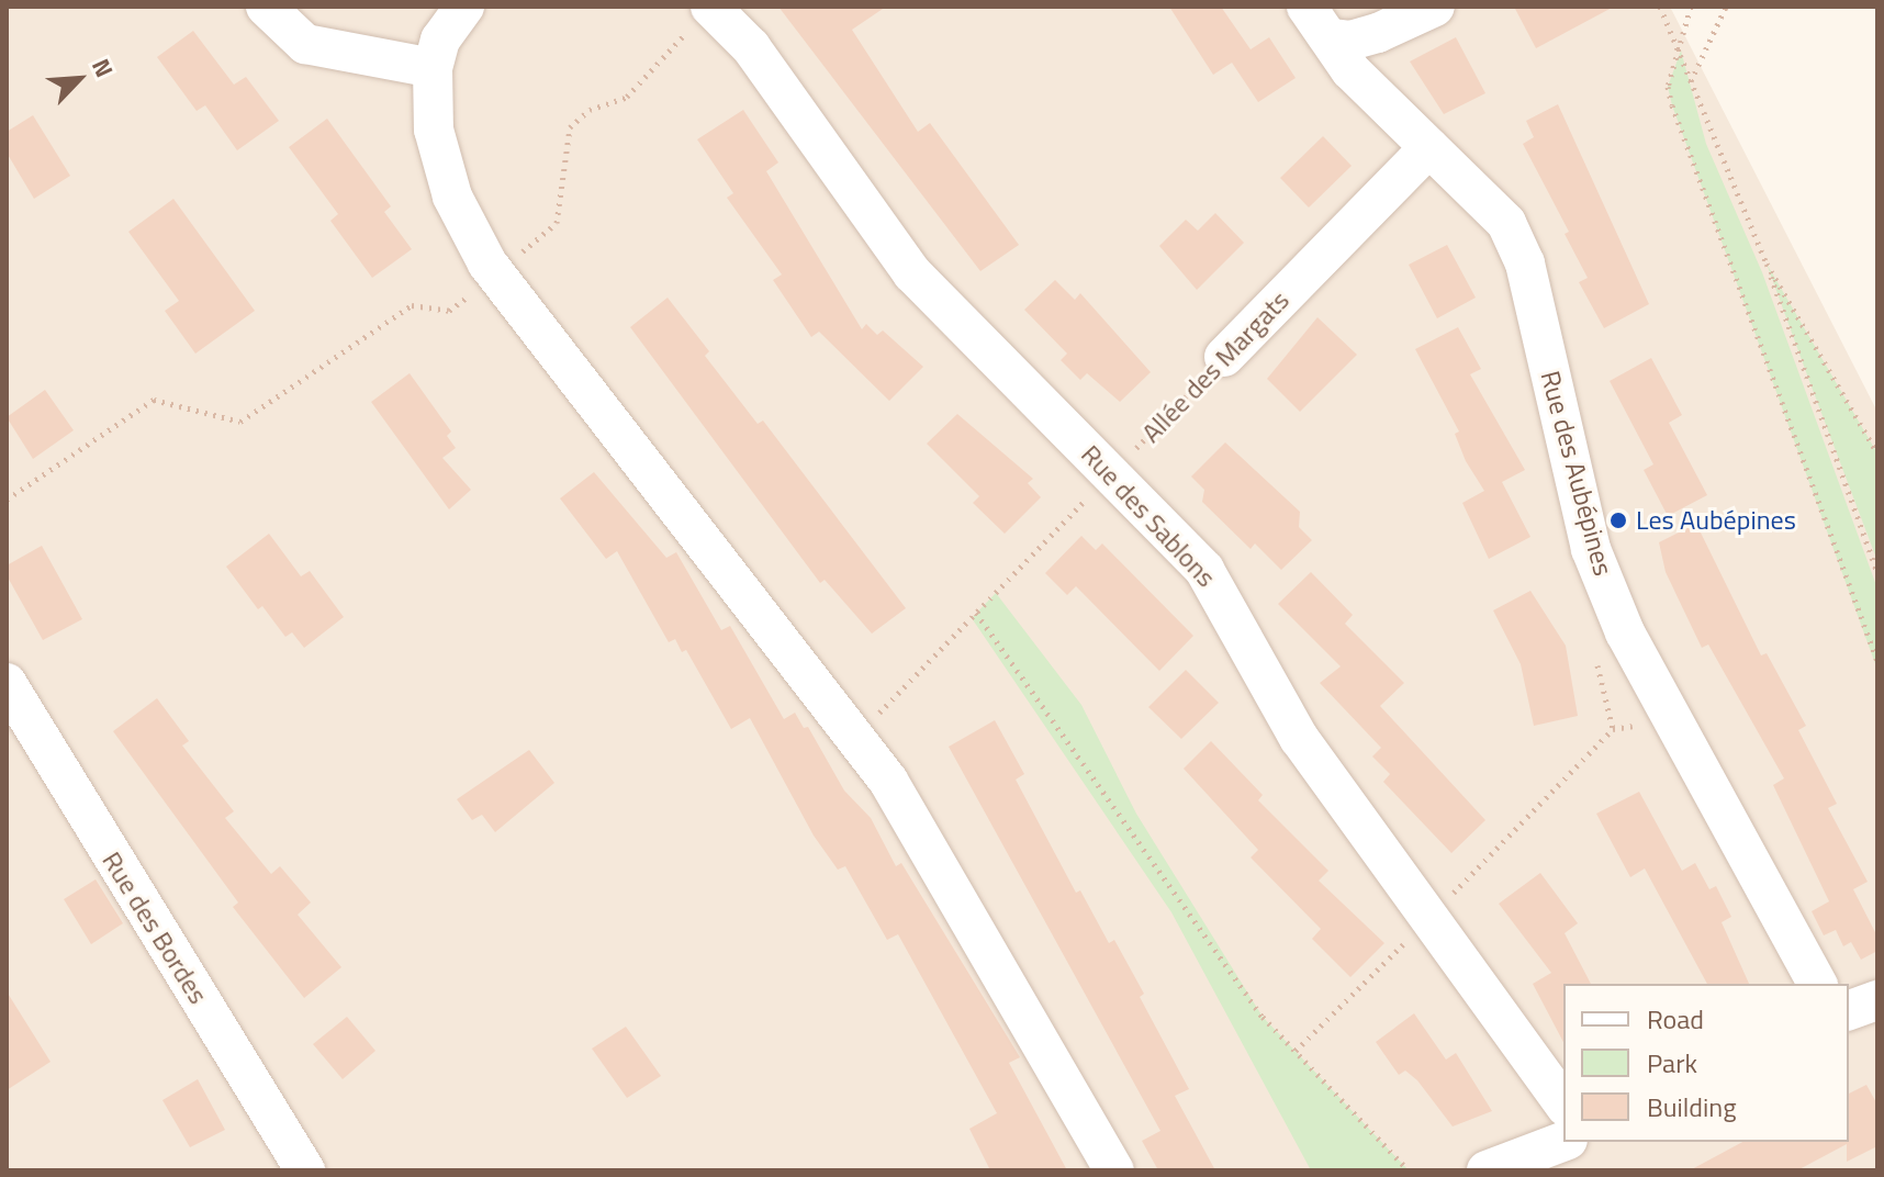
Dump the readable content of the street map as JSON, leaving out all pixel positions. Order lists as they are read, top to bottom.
{
  "streets": {
    "street": [
      "Allée des Margats",
      "Rue des Aubépines",
      "Rue des Sablons",
      "Rue des Bordes"
    ]
  },
  "crossings": [
    ["Allée des Margats", "Rue des Aubépines"],
    ["Allée des Margats", "Rue des Sablons"]
  ],
  "places": ["Les Aubépines"],
  "legend": ["Road", "Park", "Building"],
  "north": "top right"
}
